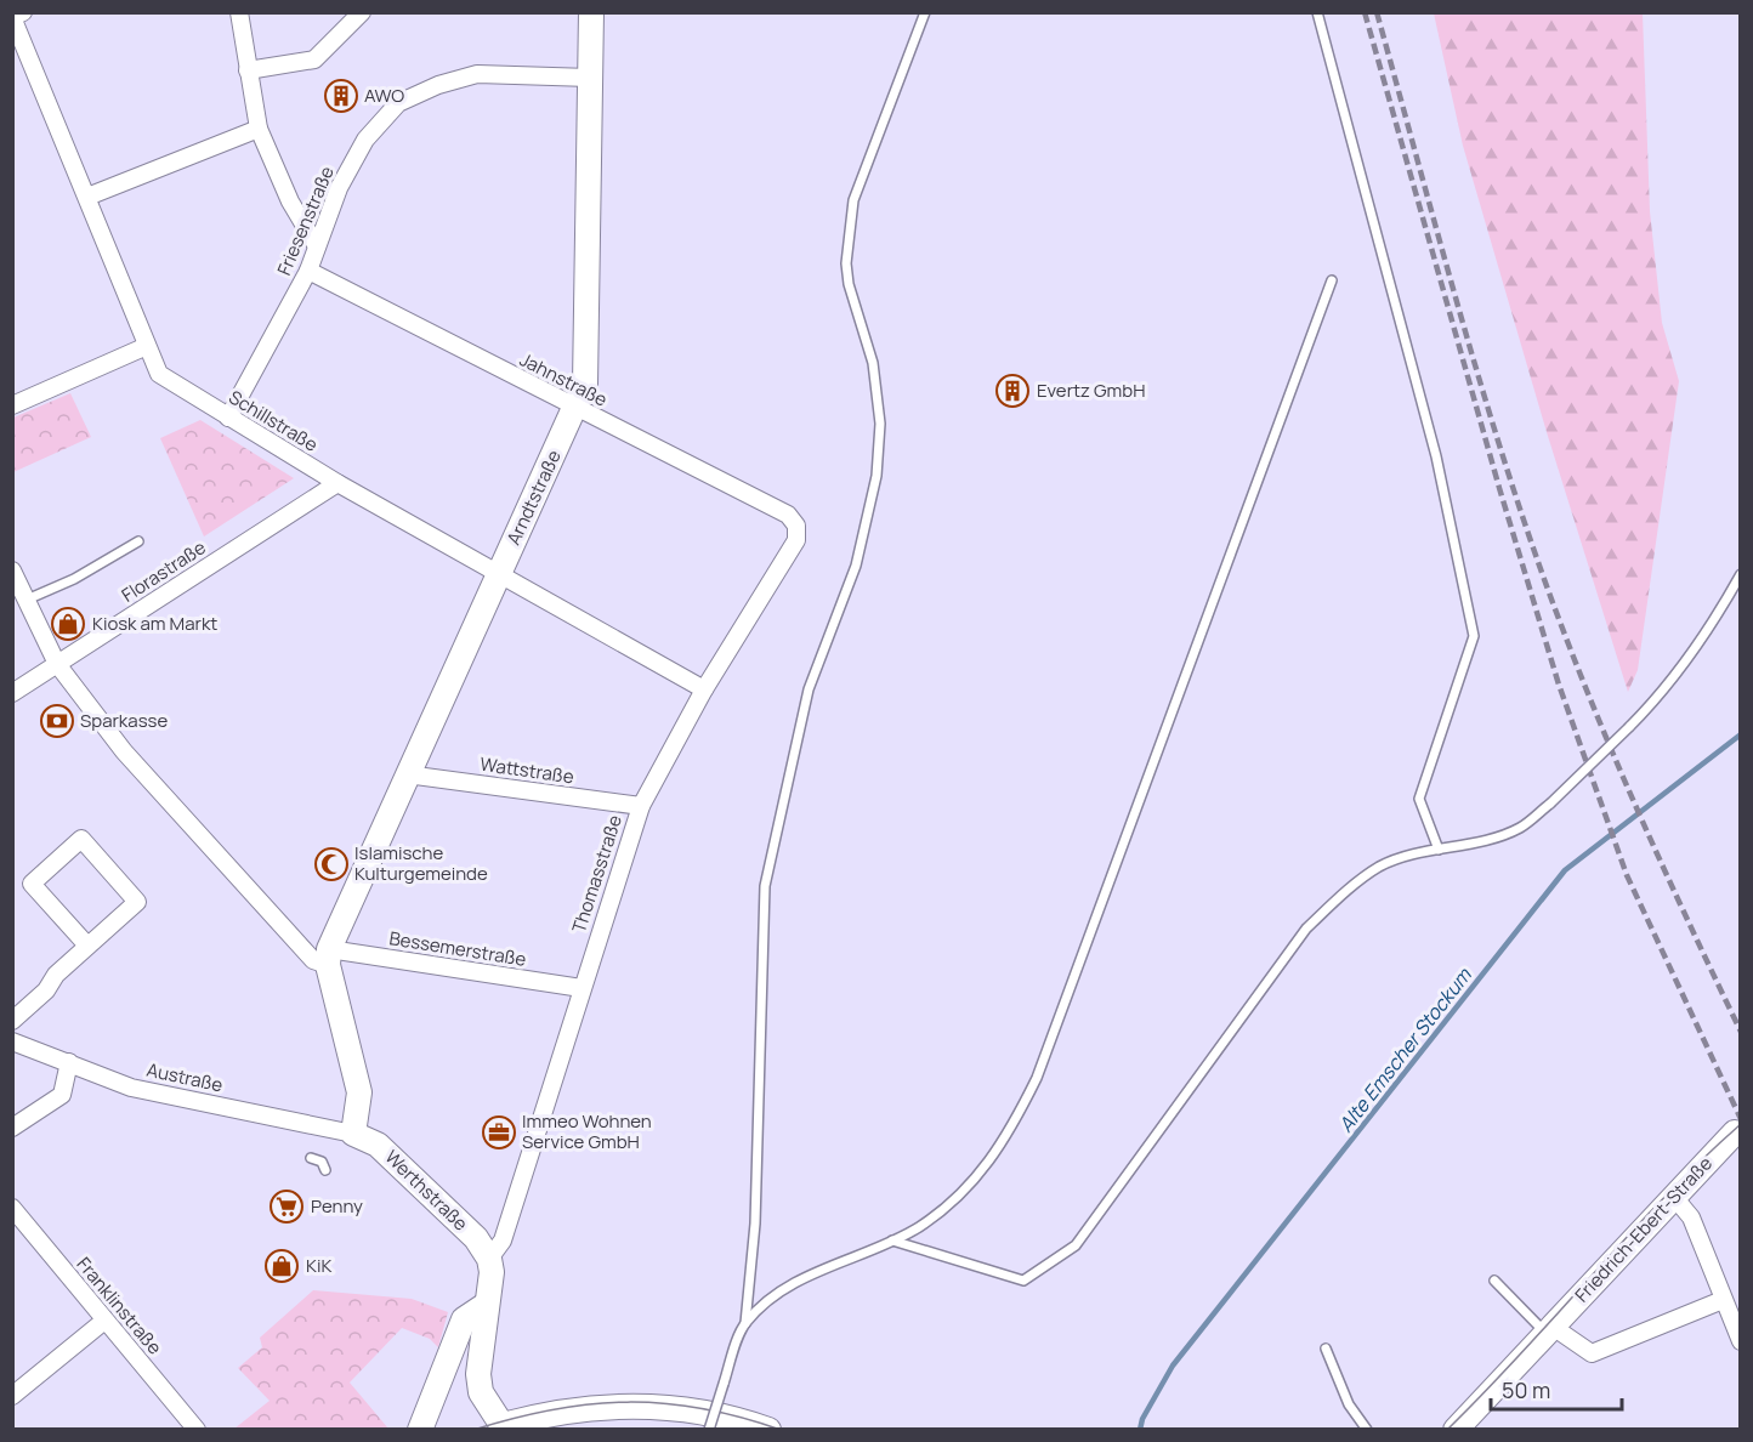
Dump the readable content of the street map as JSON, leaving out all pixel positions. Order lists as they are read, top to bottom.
{
  "streets": {
    "street": [
      "Friesenstraße",
      "Jahnstraße",
      "Schillstraße",
      "Arndtstraße",
      "Florastraße",
      "Wattstraße",
      "Thomasstraße",
      "Bessemerstraße",
      "Austraße",
      "Werthstraße",
      "Friedrich-Ebert-Straße",
      "Franklinstraße"
    ]
  },
  "crossings": [
    ["Friesenstraße", "Jahnstraße"],
    ["Friesenstraße", "Schillstraße"],
    ["Friesenstraße", "Arndtstraße"],
    ["Jahnstraße", "Arndtstraße"],
    ["Jahnstraße", "Thomasstraße"],
    ["Schillstraße", "Arndtstraße"],
    ["Schillstraße", "Florastraße"],
    ["Schillstraße", "Thomasstraße"],
    ["Arndtstraße", "Wattstraße"],
    ["Arndtstraße", "Bessemerstraße"],
    ["Wattstraße", "Thomasstraße"],
    ["Thomasstraße", "Bessemerstraße"],
    ["Thomasstraße", "Werthstraße"],
    ["Austraße", "Werthstraße"]
  ],
  "water": ["Alte Emscher Stockum"],
  "places": {
    "building": ["AWO", "Evertz GmbH"],
    "shop": ["Kiosk am Markt", "KiK"],
    "bank": ["Sparkasse"],
    "mosque": ["Islamische Kulturgemeinde"],
    "office": ["Immeo Wohnen Service GmbH"],
    "supermarket": ["Penny"]
  },
  "scale_bar": "50 m"
}
